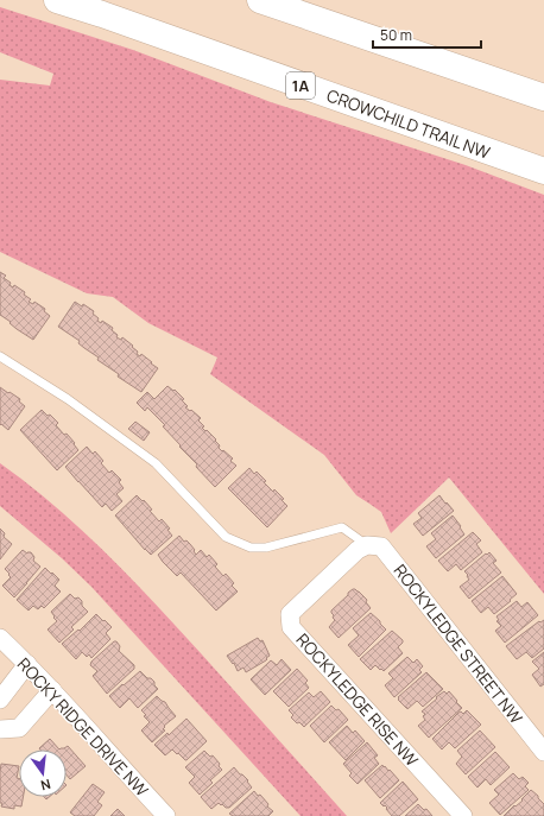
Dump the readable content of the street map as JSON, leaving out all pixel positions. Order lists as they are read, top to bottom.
{
  "streets": {
    "highway": ["1A", "CROWCHILD TRAIL NW"],
    "street": ["ROCKYLEDGE STREET NW", "ROCKYLEDGE RISE NW", "ROCKY RIDGE DRIVE NW"]
  },
  "crossings": [
    ["ROCKYLEDGE STREET NW", "ROCKYLEDGE RISE NW"]
  ],
  "scale_bar": "50 m",
  "north": "bottom"
}
